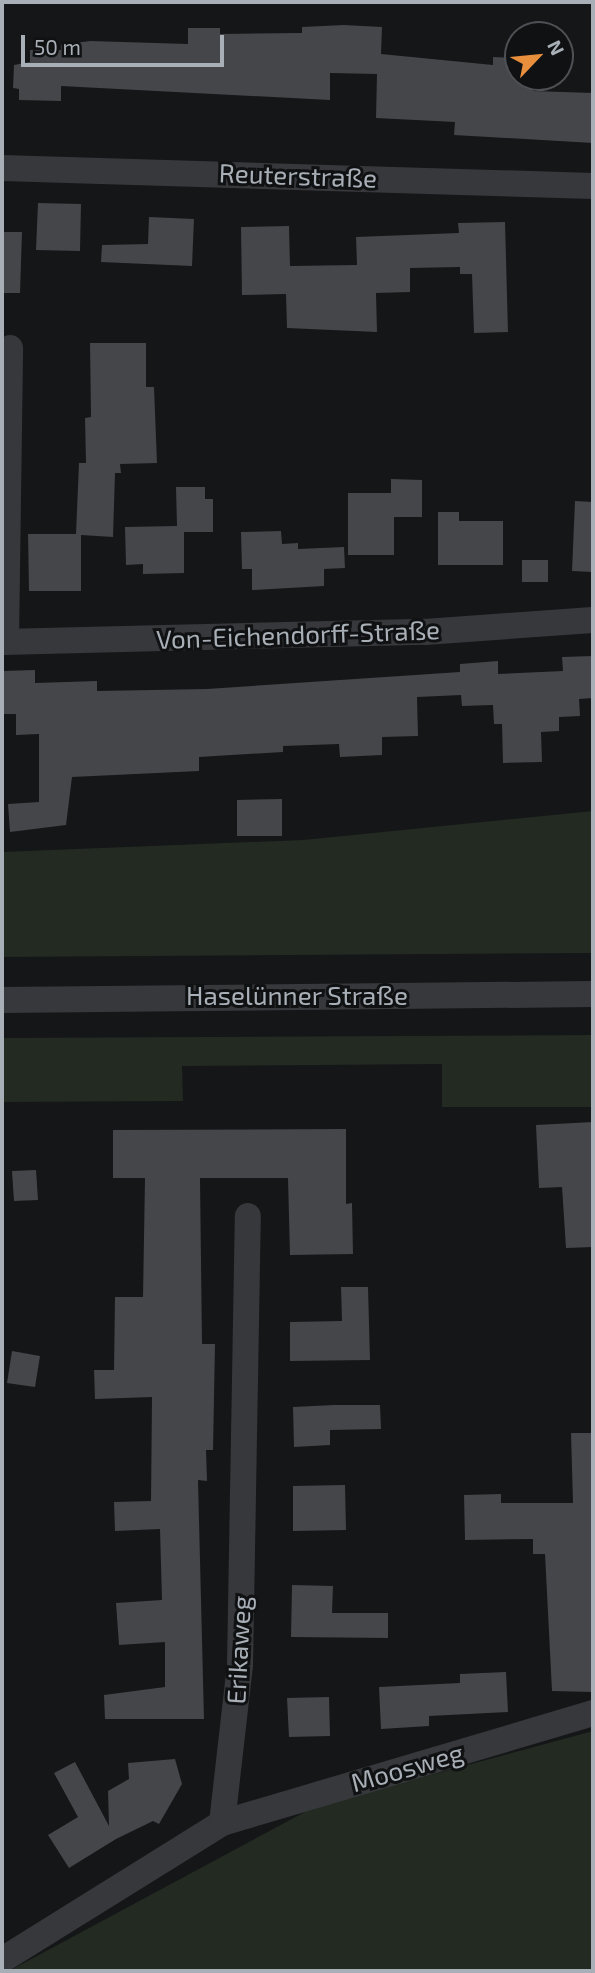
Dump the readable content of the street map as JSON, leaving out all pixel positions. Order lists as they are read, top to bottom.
{
  "streets": {
    "street": [
      "Reuterstraße",
      "Von-Eichendorff-Straße",
      "Haselünner Straße",
      "Erikaweg",
      "Moosweg"
    ]
  },
  "crossings": [
    ["Erikaweg", "Moosweg"]
  ],
  "scale_bar": "50 m",
  "north": "top right"
}
